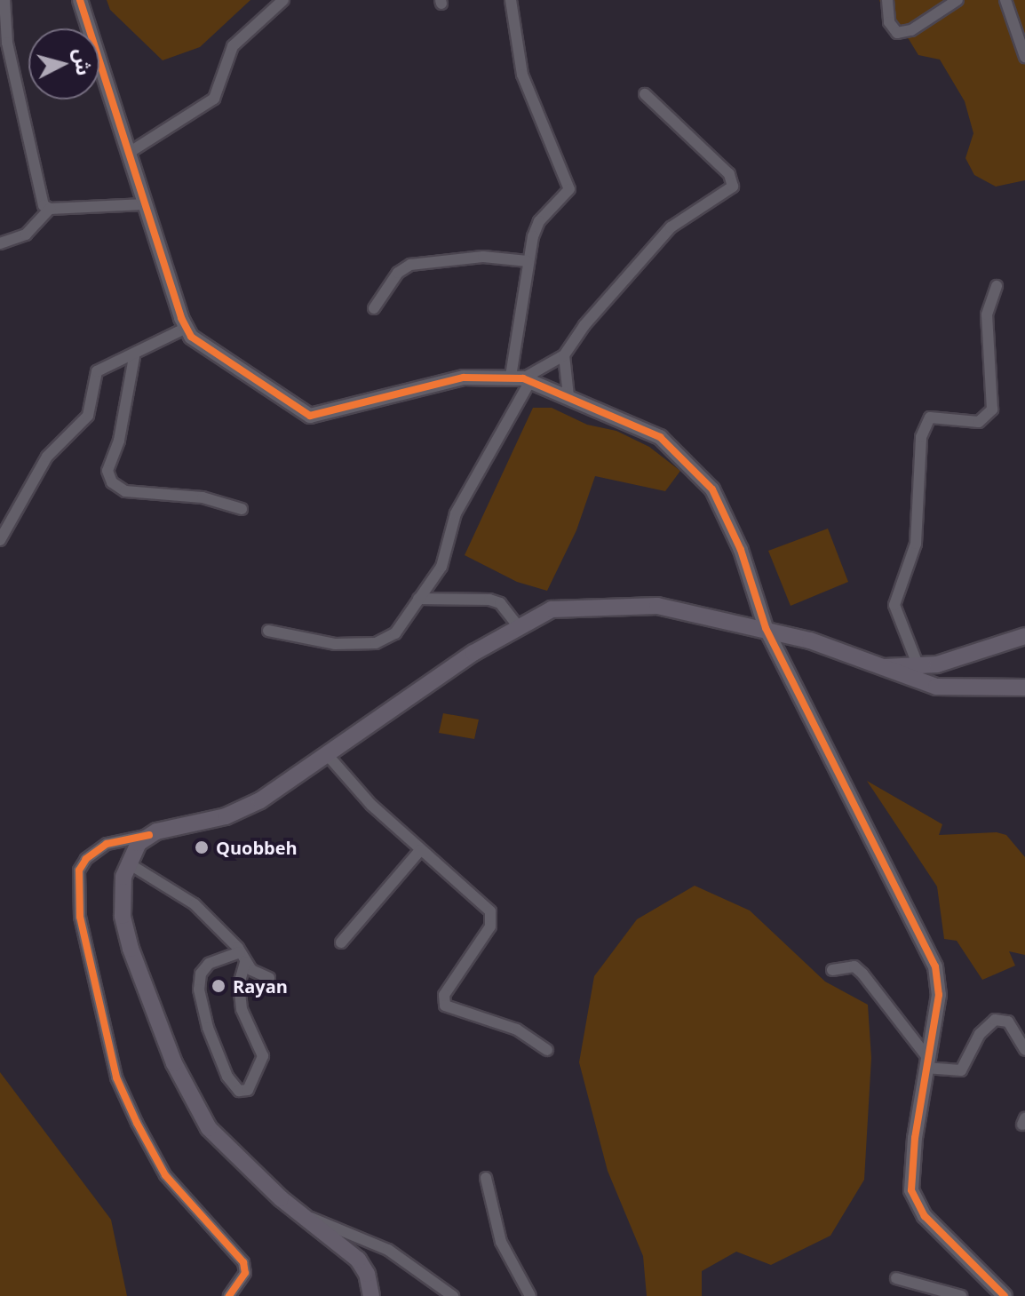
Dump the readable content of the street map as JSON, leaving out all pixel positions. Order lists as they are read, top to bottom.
{
  "places": ["Quobbeh", "Rayan"],
  "north": "right"
}
